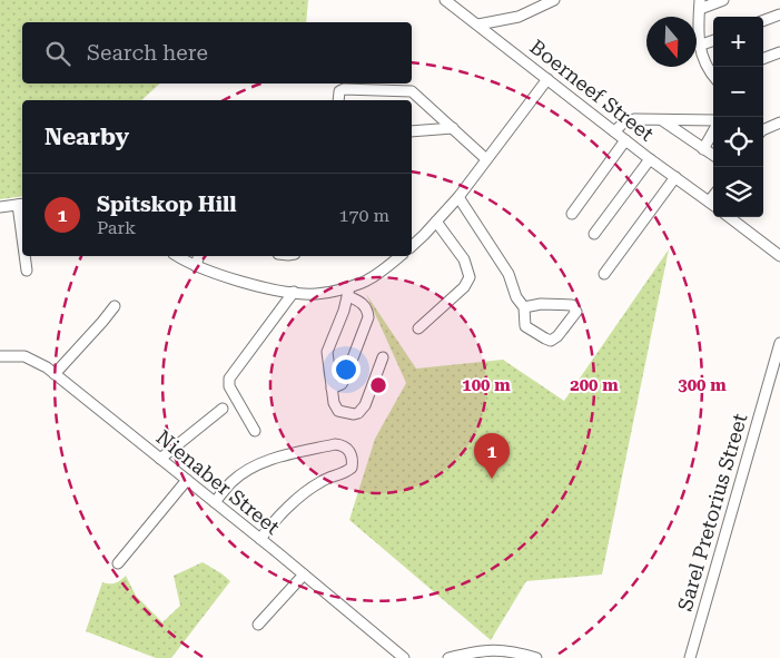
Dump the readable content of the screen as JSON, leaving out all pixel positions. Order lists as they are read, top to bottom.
{
  "streets": {
    "street": ["Boerneef Street", "Nienaber Street", "Sarel Pretorius Street"]
  },
  "north": "bottom",
  "page": {
    "map_buttons": ["+", "−"],
    "search": "Search here",
    "heading": "Nearby",
    "list": [
      {
        "mark": "1",
        "name": "Spitskop Hill",
        "note": "Park",
        "value": "170 m"
      }
    ],
    "pins": "1"
  },
  "rings": ["100 m", "200 m", "300 m"]
}
